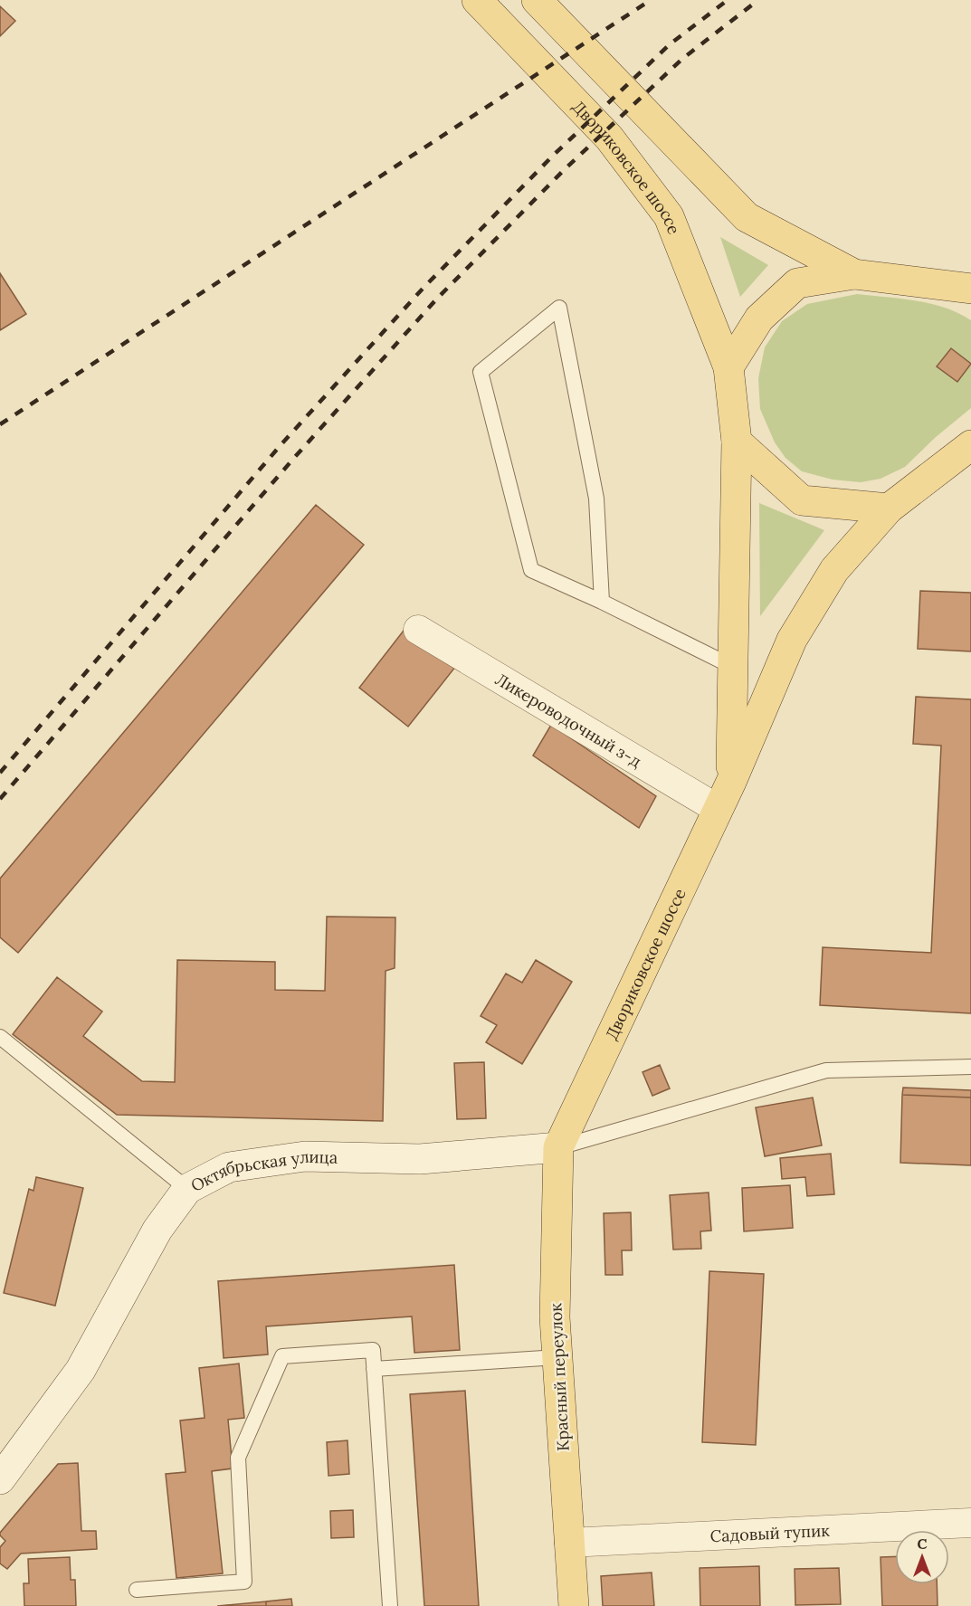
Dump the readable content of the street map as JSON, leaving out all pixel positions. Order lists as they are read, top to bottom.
{
  "streets": {
    "main road": ["Двориковское шоссе", "Октябрьская улица", "Красный переулок"],
    "street": ["Ликероводочный з-д", "Садовый тупик"]
  },
  "crossings": [
    ["Двориковское шоссе", "Ликероводочный з-д"],
    ["Двориковское шоссе", "Октябрьская улица"],
    ["Двориковское шоссе", "Красный переулок"],
    ["Октябрьская улица", "Красный переулок"],
    ["Красный переулок", "Садовый тупик"]
  ],
  "north": "top"
}
